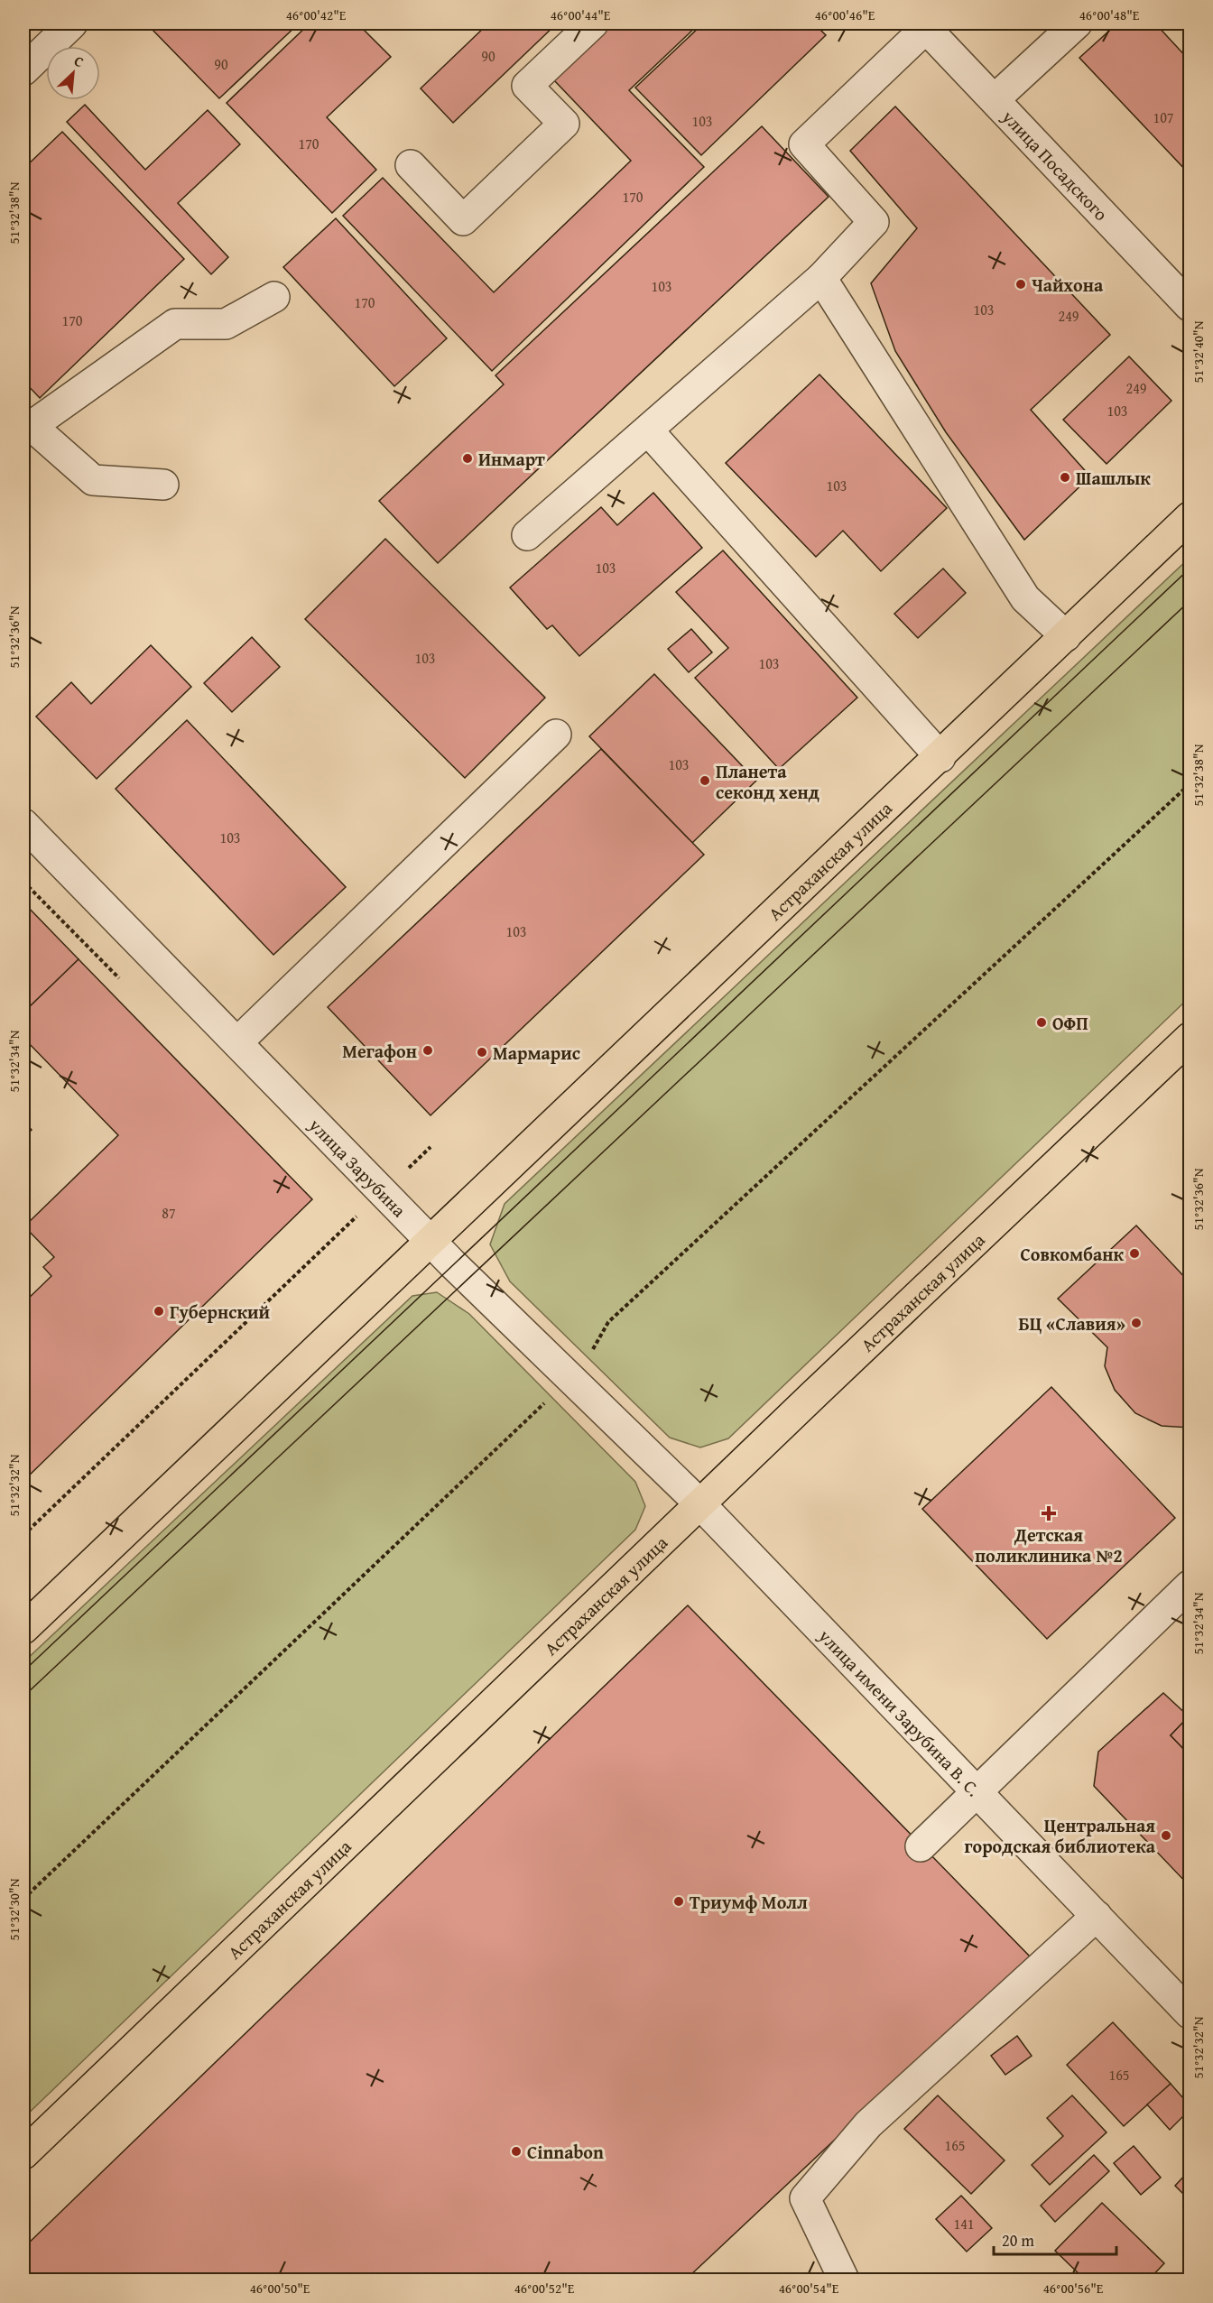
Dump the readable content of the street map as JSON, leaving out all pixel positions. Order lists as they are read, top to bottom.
{
  "streets": {
    "main road": ["Астраханская улица"],
    "street": ["улица Посадского", "улица Зарубина", "улица имени Зарубина В. С."]
  },
  "crossings": [
    ["Астраханская улица", "улица Зарубина"],
    ["Астраханская улица", "улица имени Зарубина В. С."],
    ["улица Зарубина", "улица имени Зарубина В. С."]
  ],
  "places": {
    "other": [
      "Чайхона",
      "Инмарт",
      "Шашлык",
      "Планета секонд хенд",
      "ОФП",
      "Мегафон",
      "Мармарис",
      "Совкомбанк",
      "Губернский",
      "БЦ «Славия»",
      "Центральная городская библиотека",
      "Триумф Молл",
      "Cinnabon"
    ],
    "health": ["Детская поликлиника №2"]
  },
  "house_numbers": [
    "90",
    "90",
    "107",
    "103",
    "170",
    "170",
    "103",
    "170",
    "103",
    "249",
    "170",
    "249",
    "103",
    "103",
    "103",
    "103",
    "103",
    "103",
    "103",
    "103",
    "87",
    "165",
    "165",
    "141"
  ],
  "scale_bar": "20 m",
  "north": "top right",
  "coordinates": [
    "46°00'42\"E",
    "46°00'44\"E",
    "46°00'46\"E",
    "46°00'48\"E",
    "51°32'38\"N",
    "51°32'40\"N",
    "51°32'36\"N",
    "51°32'34\"N",
    "51°32'32\"N",
    "51°32'30\"N",
    "46°00'50\"E",
    "46°00'52\"E",
    "46°00'54\"E",
    "46°00'56\"E"
  ]
}
